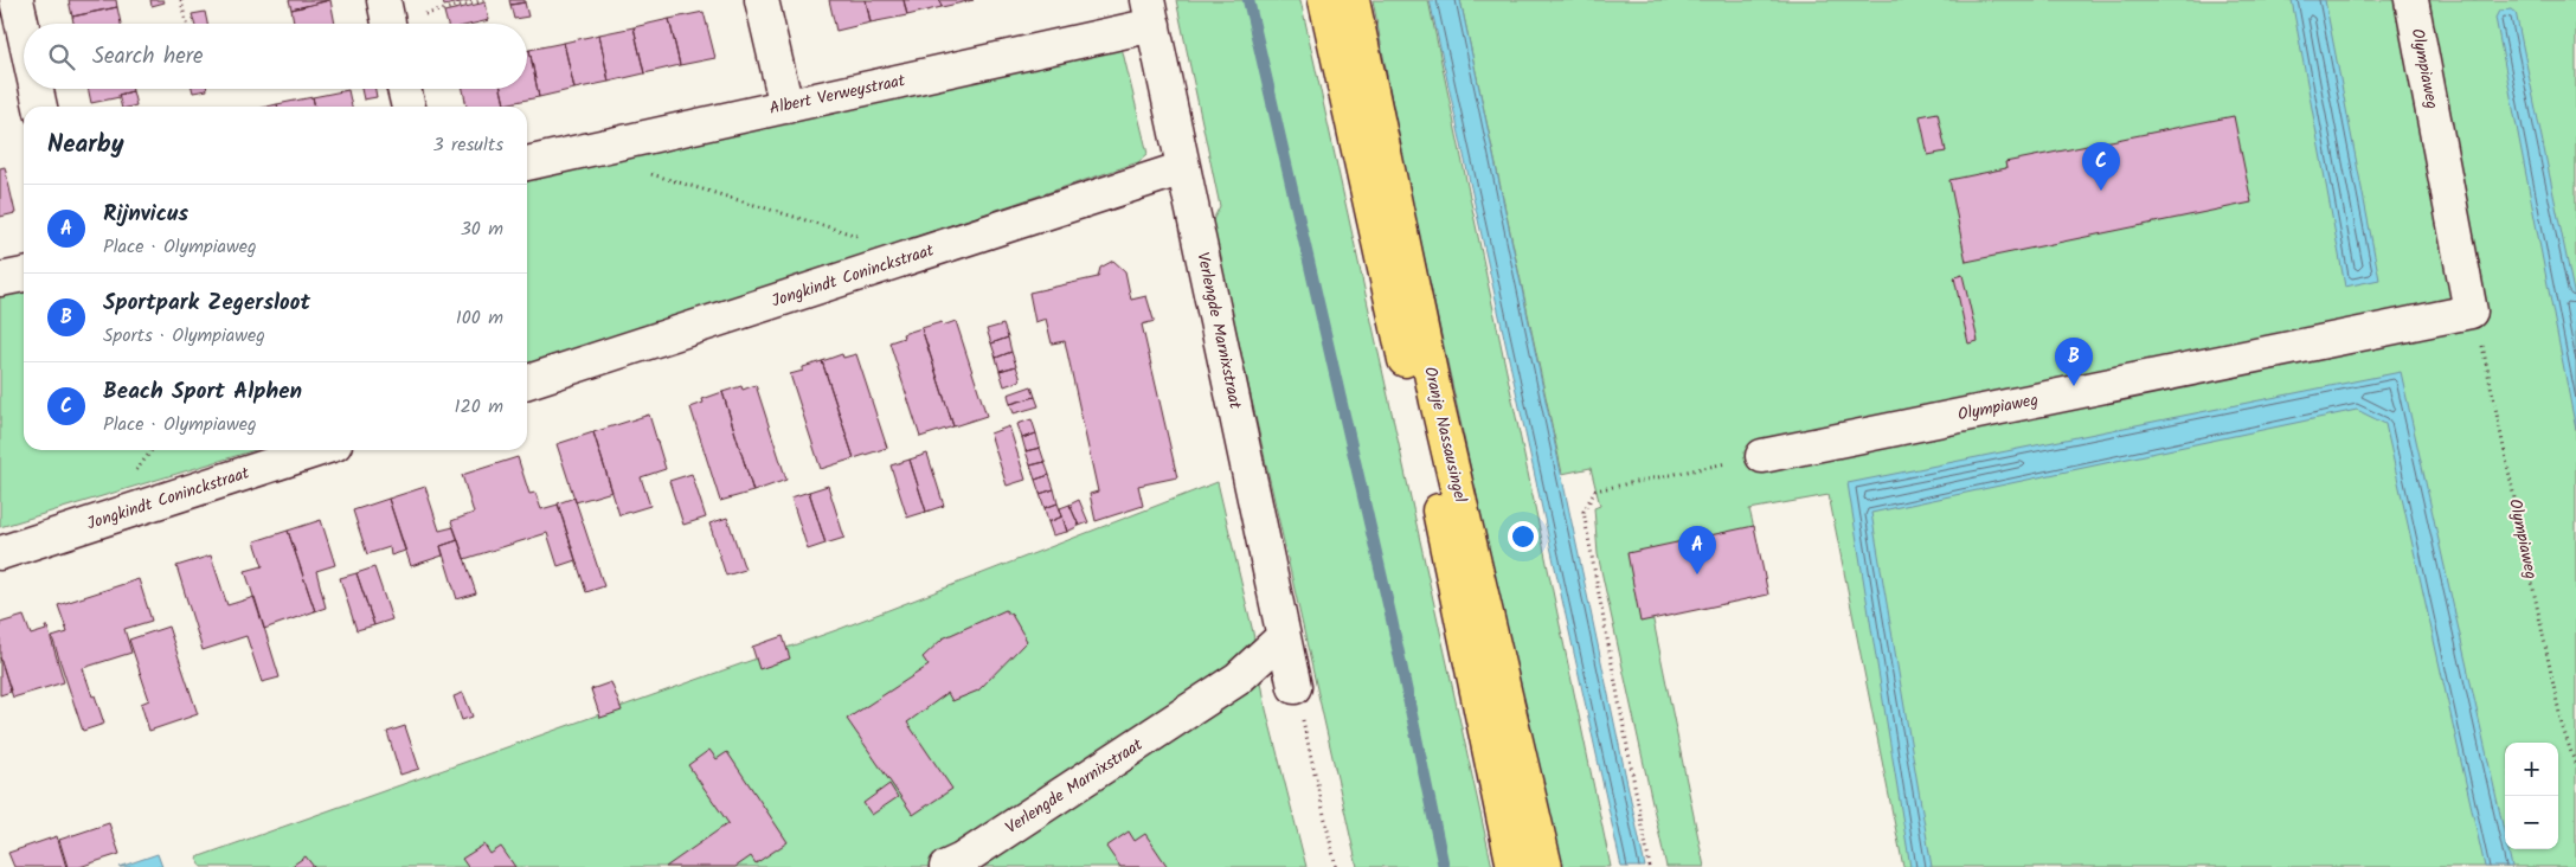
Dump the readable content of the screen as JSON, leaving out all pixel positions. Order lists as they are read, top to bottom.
{
  "streets": {
    "main road": ["Oranje Nassausingel"],
    "street": [
      "Olympiaweg",
      "Albert Verweystraat",
      "Jongkindt Coninckstraat",
      "Verlengde Marnixstraat"
    ]
  },
  "crossings": [
    ["Albert Verweystraat", "Verlengde Marnixstraat"],
    ["Jongkindt Coninckstraat", "Verlengde Marnixstraat"]
  ],
  "page": {
    "search": "Search here",
    "heading": ["Nearby", "3 results"],
    "pins": ["C", "B", "A"],
    "list": [
      {
        "mark": "A",
        "name": "Rijnvicus",
        "note": "Place · Olympiaweg",
        "value": "30 m"
      },
      {
        "mark": "B",
        "name": "Sportpark Zegersloot",
        "note": "Sports · Olympiaweg",
        "value": "100 m"
      },
      {
        "mark": "C",
        "name": "Beach Sport Alphen",
        "note": "Place · Olympiaweg",
        "value": "120 m"
      }
    ],
    "map_buttons": ["+", "−"]
  }
}
